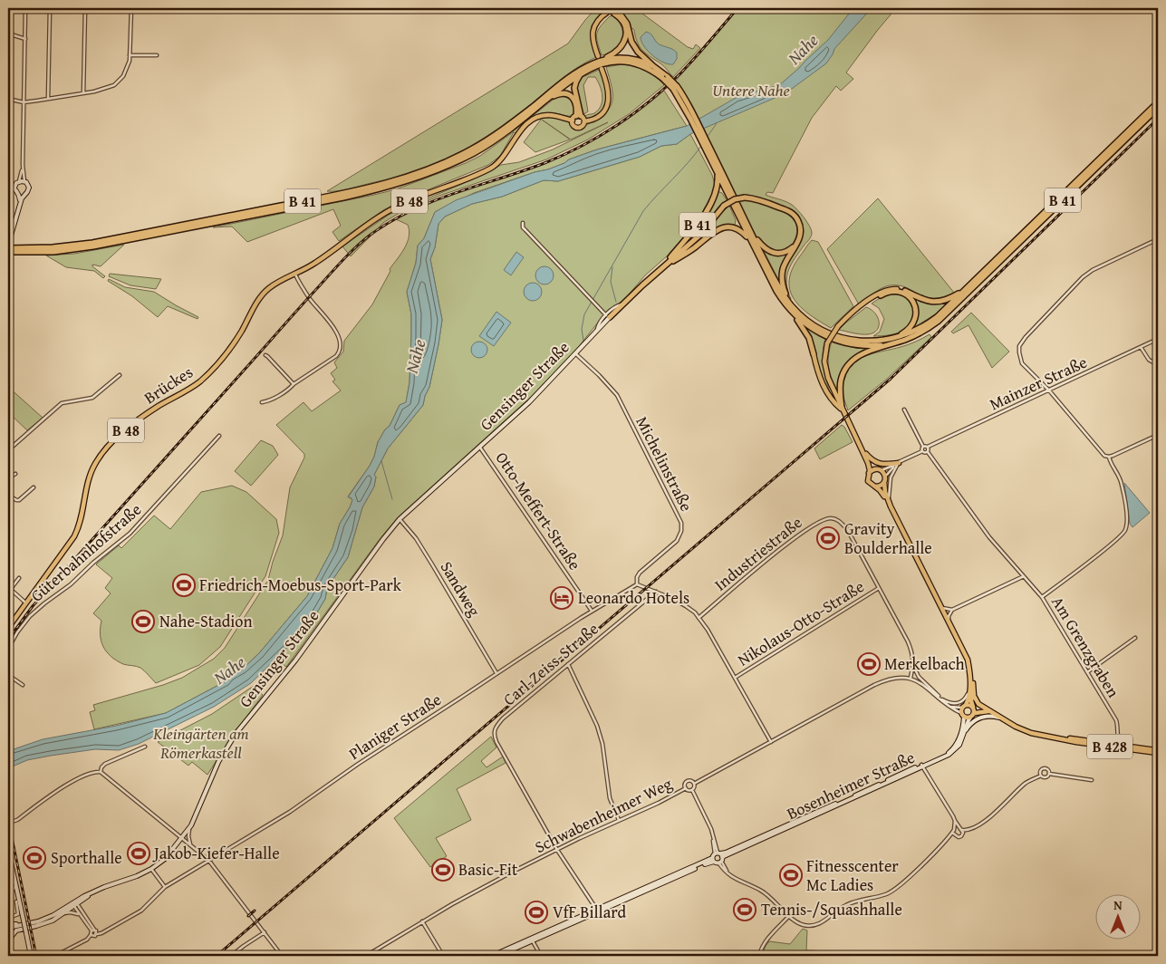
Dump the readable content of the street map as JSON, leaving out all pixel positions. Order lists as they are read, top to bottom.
{
  "streets": {
    "highway": ["B 41"],
    "main road": ["B 48", "Brückes", "B 428"],
    "street": [
      "Mainzer Straße",
      "Gensinger Straße",
      "Michelinstraße",
      "Otto-Meffert-Straße",
      "Güterbahnhofstraße",
      "Industriestraße",
      "Sandweg",
      "Nikolaus-Otto-Straße",
      "Am Grenzgraben",
      "Carl-Zeiss-Straße",
      "Planiger Straße",
      "Bosenheimer Straße",
      "Schwabenheimer Weg"
    ]
  },
  "crossings": [
    ["B 48", "Brückes"],
    ["Gensinger Straße", "Michelinstraße"],
    ["Gensinger Straße", "Otto-Meffert-Straße"],
    ["Gensinger Straße", "Sandweg"],
    ["Michelinstraße", "Planiger Straße"],
    ["Otto-Meffert-Straße", "Planiger Straße"],
    ["Industriestraße", "Nikolaus-Otto-Straße"],
    ["Industriestraße", "Schwabenheimer Weg"],
    ["Sandweg", "Planiger Straße"],
    ["Am Grenzgraben", "B 428"],
    ["Carl-Zeiss-Straße", "Schwabenheimer Weg"]
  ],
  "water": ["Nahe"],
  "parks": ["Untere Nahe", "Kleingärten am Römerkastell"],
  "places": {
    "sports": [
      "Gravity Boulderhalle",
      "Friedrich-Moebus-Sport-Park",
      "Nahe-Stadion",
      "Merkelbach",
      "Jakob-Kiefer-Halle",
      "Sporthalle",
      "Basic-Fit",
      "Fitnesscenter Mc Ladies",
      "Tennis-/Squashhalle",
      "VfF Billard"
    ],
    "hotel": ["Leonardo Hotels"]
  },
  "north": "top"
}
